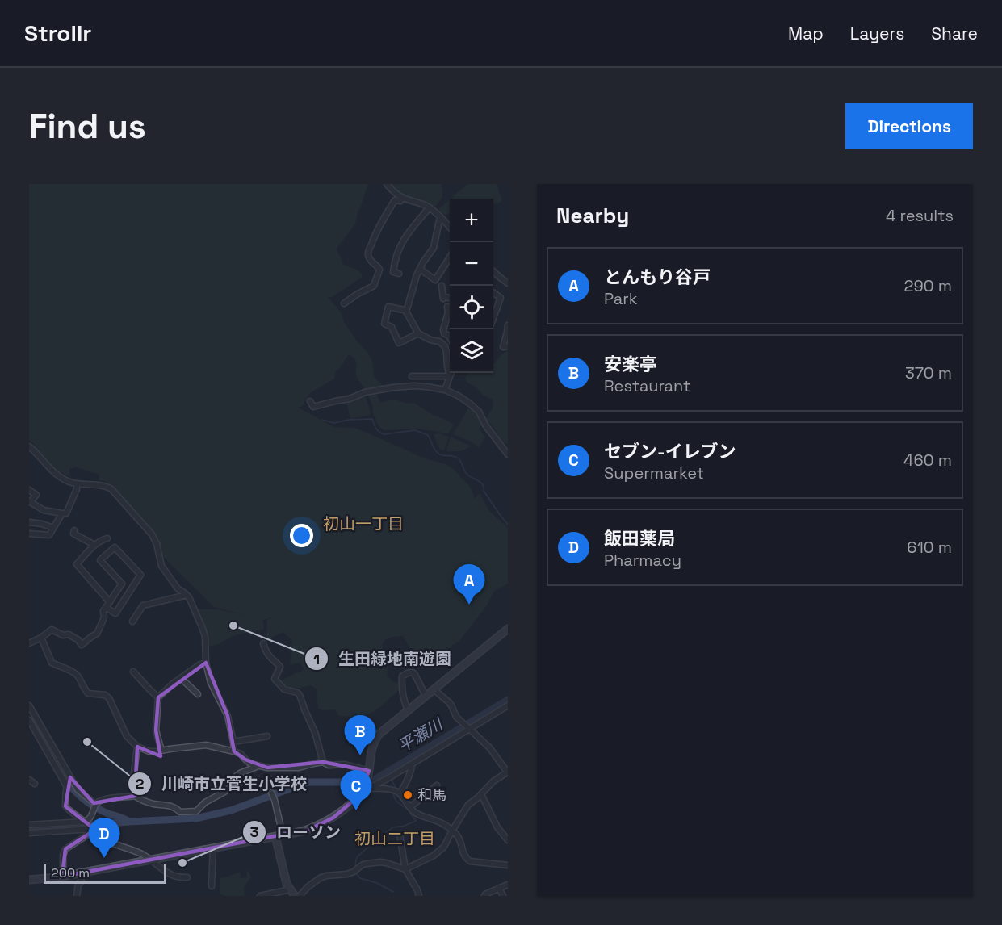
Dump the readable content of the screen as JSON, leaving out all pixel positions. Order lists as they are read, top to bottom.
{
  "districts": ["初山一丁目", "初山二丁目"],
  "water": ["平瀬川"],
  "places": [
    "生田緑地南遊園",
    "川崎市立菅生小学校",
    "和馬",
    "ローソン"
  ],
  "scale_bar": "200 m",
  "page": {
    "header": "Strollr",
    "nav": ["Map", "Layers", "Share"],
    "buttons": "Directions",
    "title": "Find us",
    "heading": ["Nearby", "4 results"],
    "map_buttons": ["+", "−"],
    "list": [
      {
        "mark": "A",
        "name": "とんもり谷戸",
        "note": "Park",
        "value": "290 m"
      },
      {
        "mark": "B",
        "name": "安楽亭",
        "note": "Restaurant",
        "value": "370 m"
      },
      {
        "mark": "C",
        "name": "セブン-イレブン",
        "note": "Supermarket",
        "value": "460 m"
      },
      {
        "mark": "D",
        "name": "飯田薬局",
        "note": "Pharmacy",
        "value": "610 m"
      }
    ],
    "pins": [
      "A",
      "B",
      "C",
      "D"
    ],
    "scale": "200 m"
  }
}
